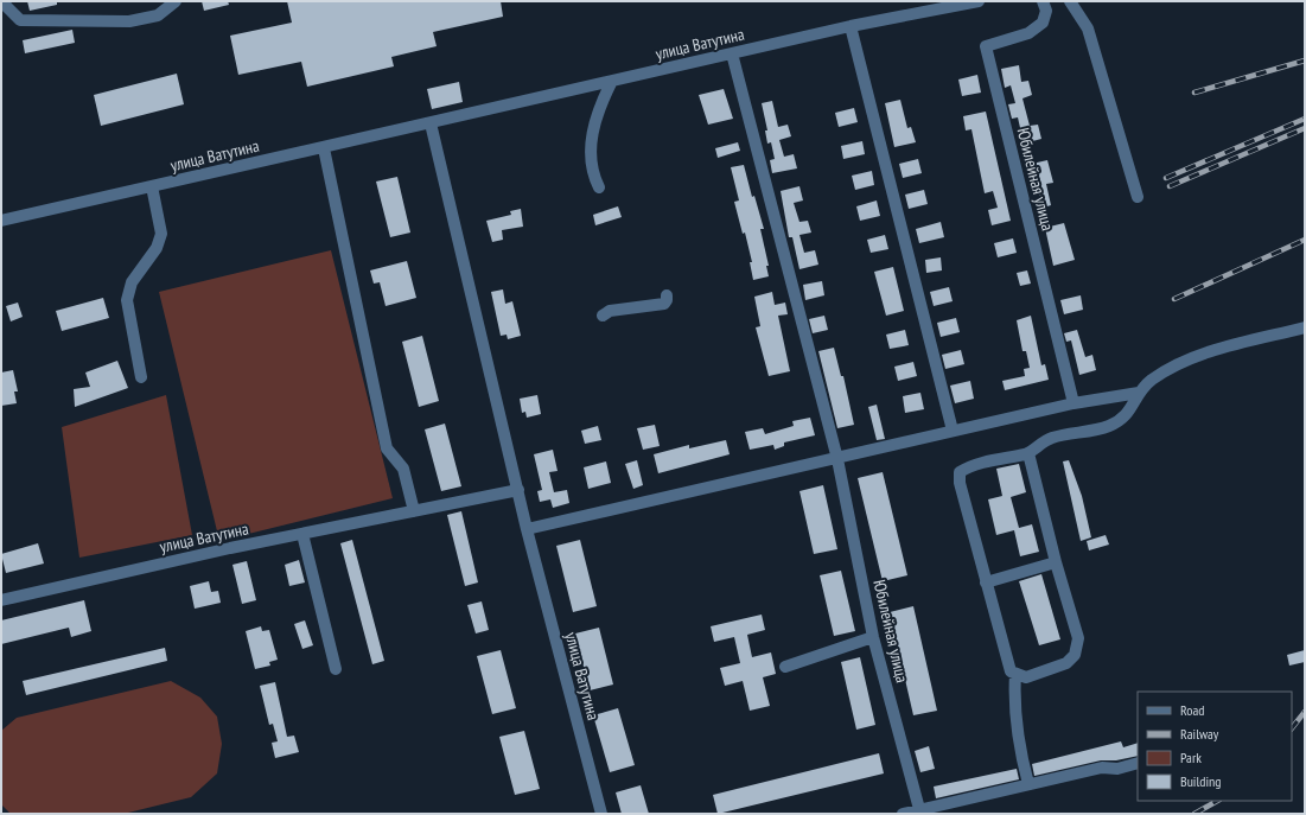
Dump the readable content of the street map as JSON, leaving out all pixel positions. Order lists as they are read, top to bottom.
{
  "streets": {
    "street": ["улица Ватутина", "Юбилейная улица"]
  },
  "crossings": [
    ["улица Ватутина", "Юбилейная улица"]
  ],
  "legend": [
    "Road",
    "Railway",
    "Park",
    "Building"
  ]
}
